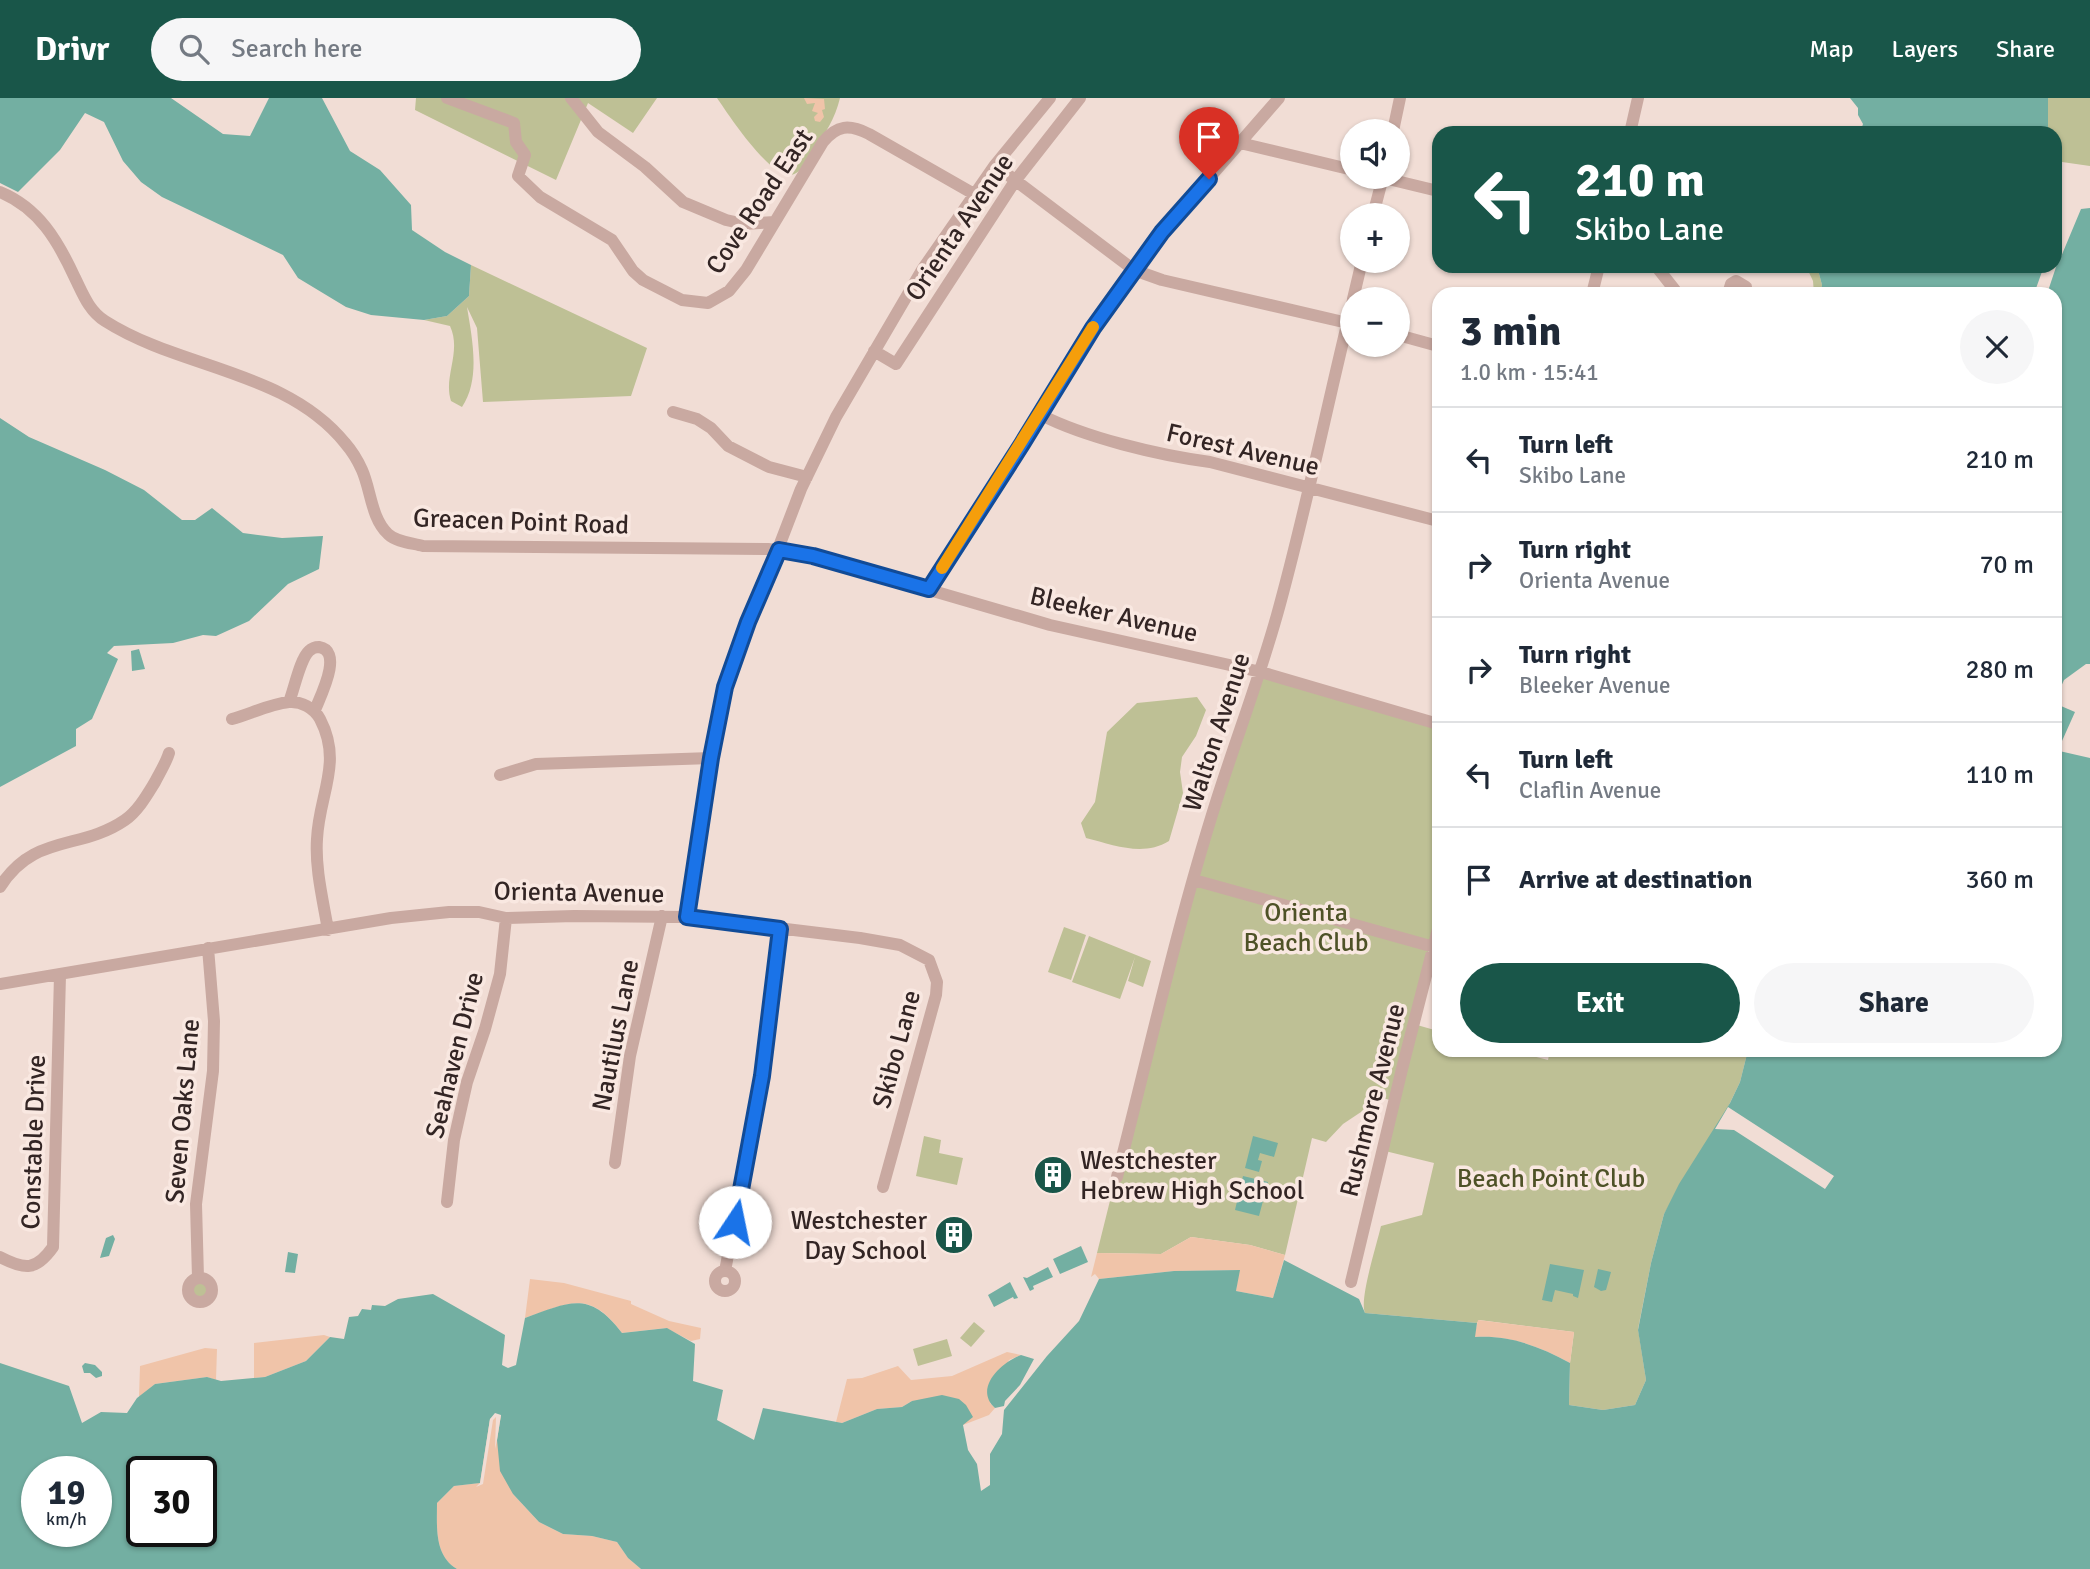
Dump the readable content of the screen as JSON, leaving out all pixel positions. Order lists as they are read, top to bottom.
{
  "streets": {
    "street": [
      "Cove Road East",
      "Orienta Avenue",
      "Forest Avenue",
      "Greacen Point Road",
      "Bleeker Avenue",
      "Walton Avenue",
      "Nautilus Lane",
      "Skibo Lane",
      "Seahaven Drive",
      "Rushmore Avenue",
      "Seven Oaks Lane",
      "Constable Drive"
    ]
  },
  "crossings": [
    ["Cove Road East", "Orienta Avenue"],
    ["Orienta Avenue", "Greacen Point Road"],
    ["Orienta Avenue", "Bleeker Avenue"],
    ["Orienta Avenue", "Nautilus Lane"],
    ["Orienta Avenue", "Skibo Lane"],
    ["Orienta Avenue", "Seahaven Drive"],
    ["Orienta Avenue", "Seven Oaks Lane"],
    ["Orienta Avenue", "Constable Drive"],
    ["Forest Avenue", "Walton Avenue"],
    ["Greacen Point Road", "Bleeker Avenue"],
    ["Bleeker Avenue", "Walton Avenue"]
  ],
  "parks": ["Orienta Beach Club", "Beach Point Club"],
  "places": {
    "building": ["Westchester Hebrew High School", "Westchester Day School"]
  },
  "page": {
    "header": "Drivr",
    "search": "Search here",
    "nav": ["Map", "Layers", "Share"],
    "map_buttons": ["+", "−"],
    "turn": ["210 m", "Skibo Lane"],
    "heading": ["3 min", "1.0 km · 15:41"],
    "list": [
      {
        "name": "Turn left",
        "note": "Skibo Lane",
        "value": "210 m"
      },
      {
        "name": "Turn right",
        "note": "Orienta Avenue",
        "value": "70 m"
      },
      {
        "name": "Turn right",
        "note": "Bleeker Avenue",
        "value": "280 m"
      },
      {
        "name": "Turn left",
        "note": "Claflin Avenue",
        "value": "110 m"
      },
      {
        "name": "Arrive at destination",
        "value": "360 m"
      }
    ],
    "buttons": ["Exit", "Share"],
    "speed": "19 km/h",
    "limit": "30"
  }
}
